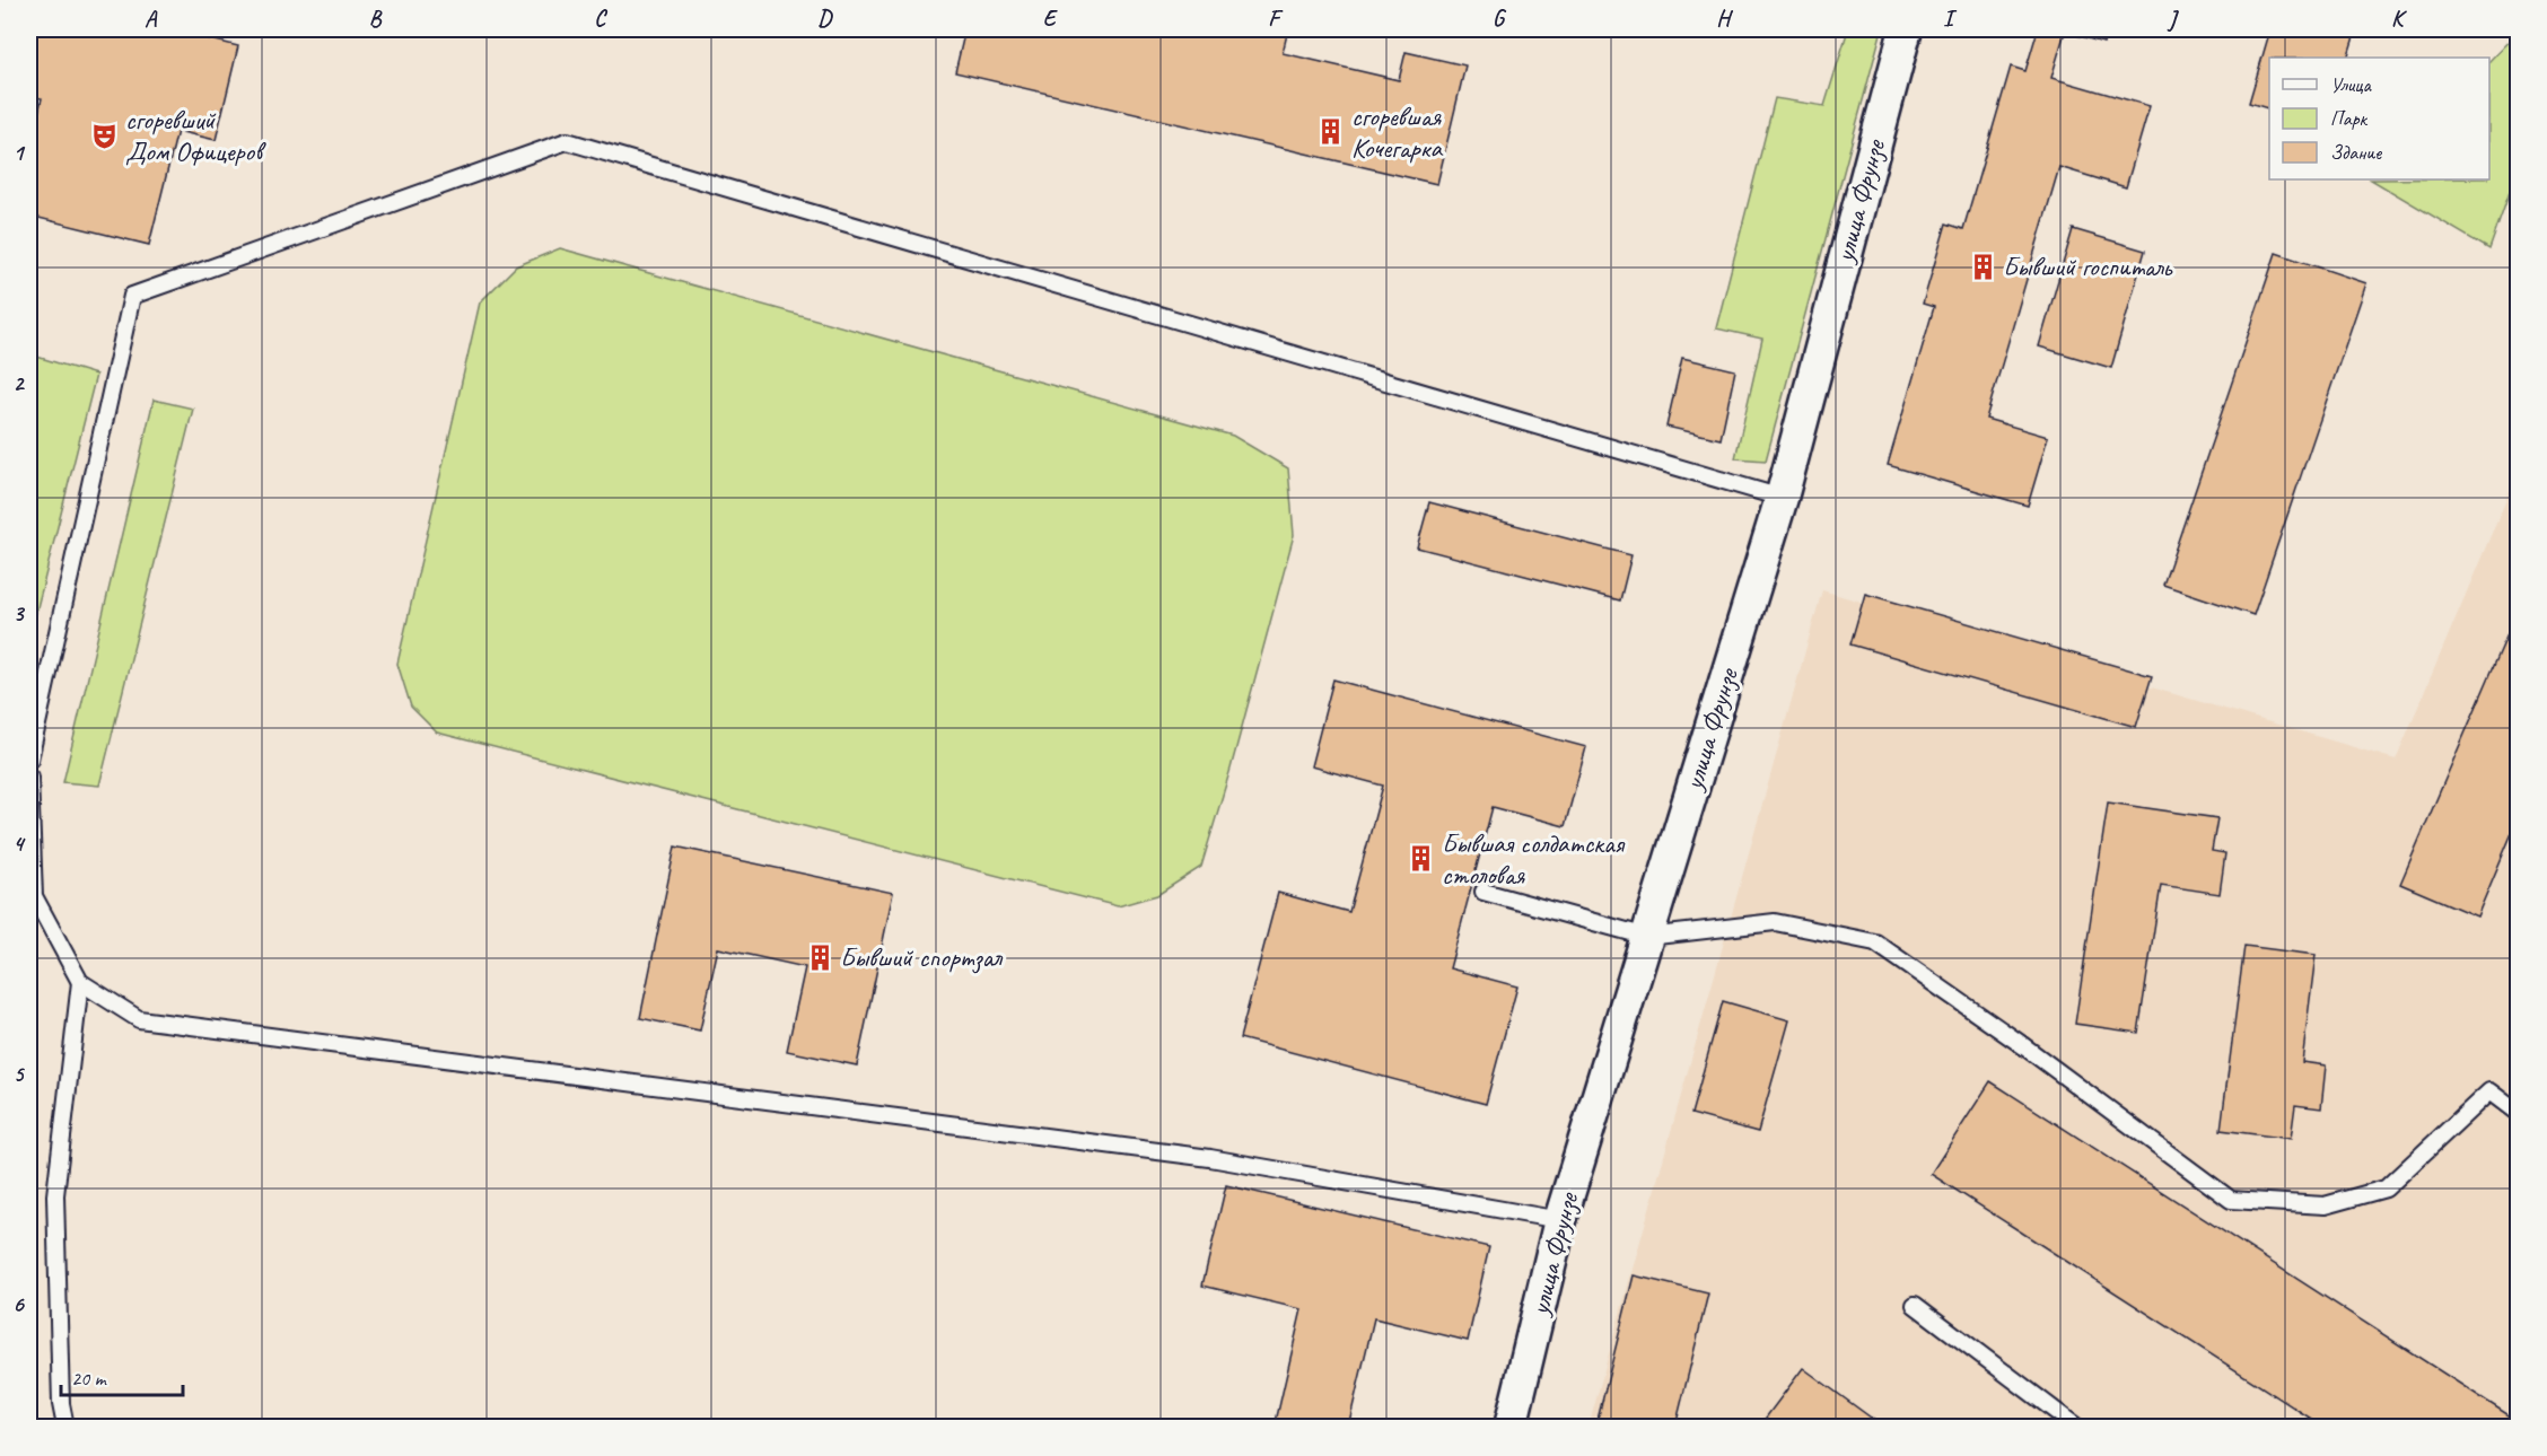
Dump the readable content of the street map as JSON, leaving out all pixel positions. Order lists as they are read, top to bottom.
{
  "streets": {
    "street": ["улица Фрунзе"]
  },
  "places": {
    "building": [
      "сгоревшая Кочегарка",
      "Бывший госпиталь",
      "Бывшая солдатская столовая",
      "Бывший спортзал"
    ],
    "theatre": ["сгоревший Дом Офицеров"]
  },
  "legend": ["Улица", "Парк", "Здание"],
  "scale_bar": "20 m",
  "grid": {
    "columns": [
      "A",
      "B",
      "C",
      "D",
      "E",
      "F",
      "G",
      "H",
      "I",
      "J",
      "K"
    ],
    "rows": [
      "1",
      "2",
      "3",
      "4",
      "5",
      "6"
    ]
  }
}
